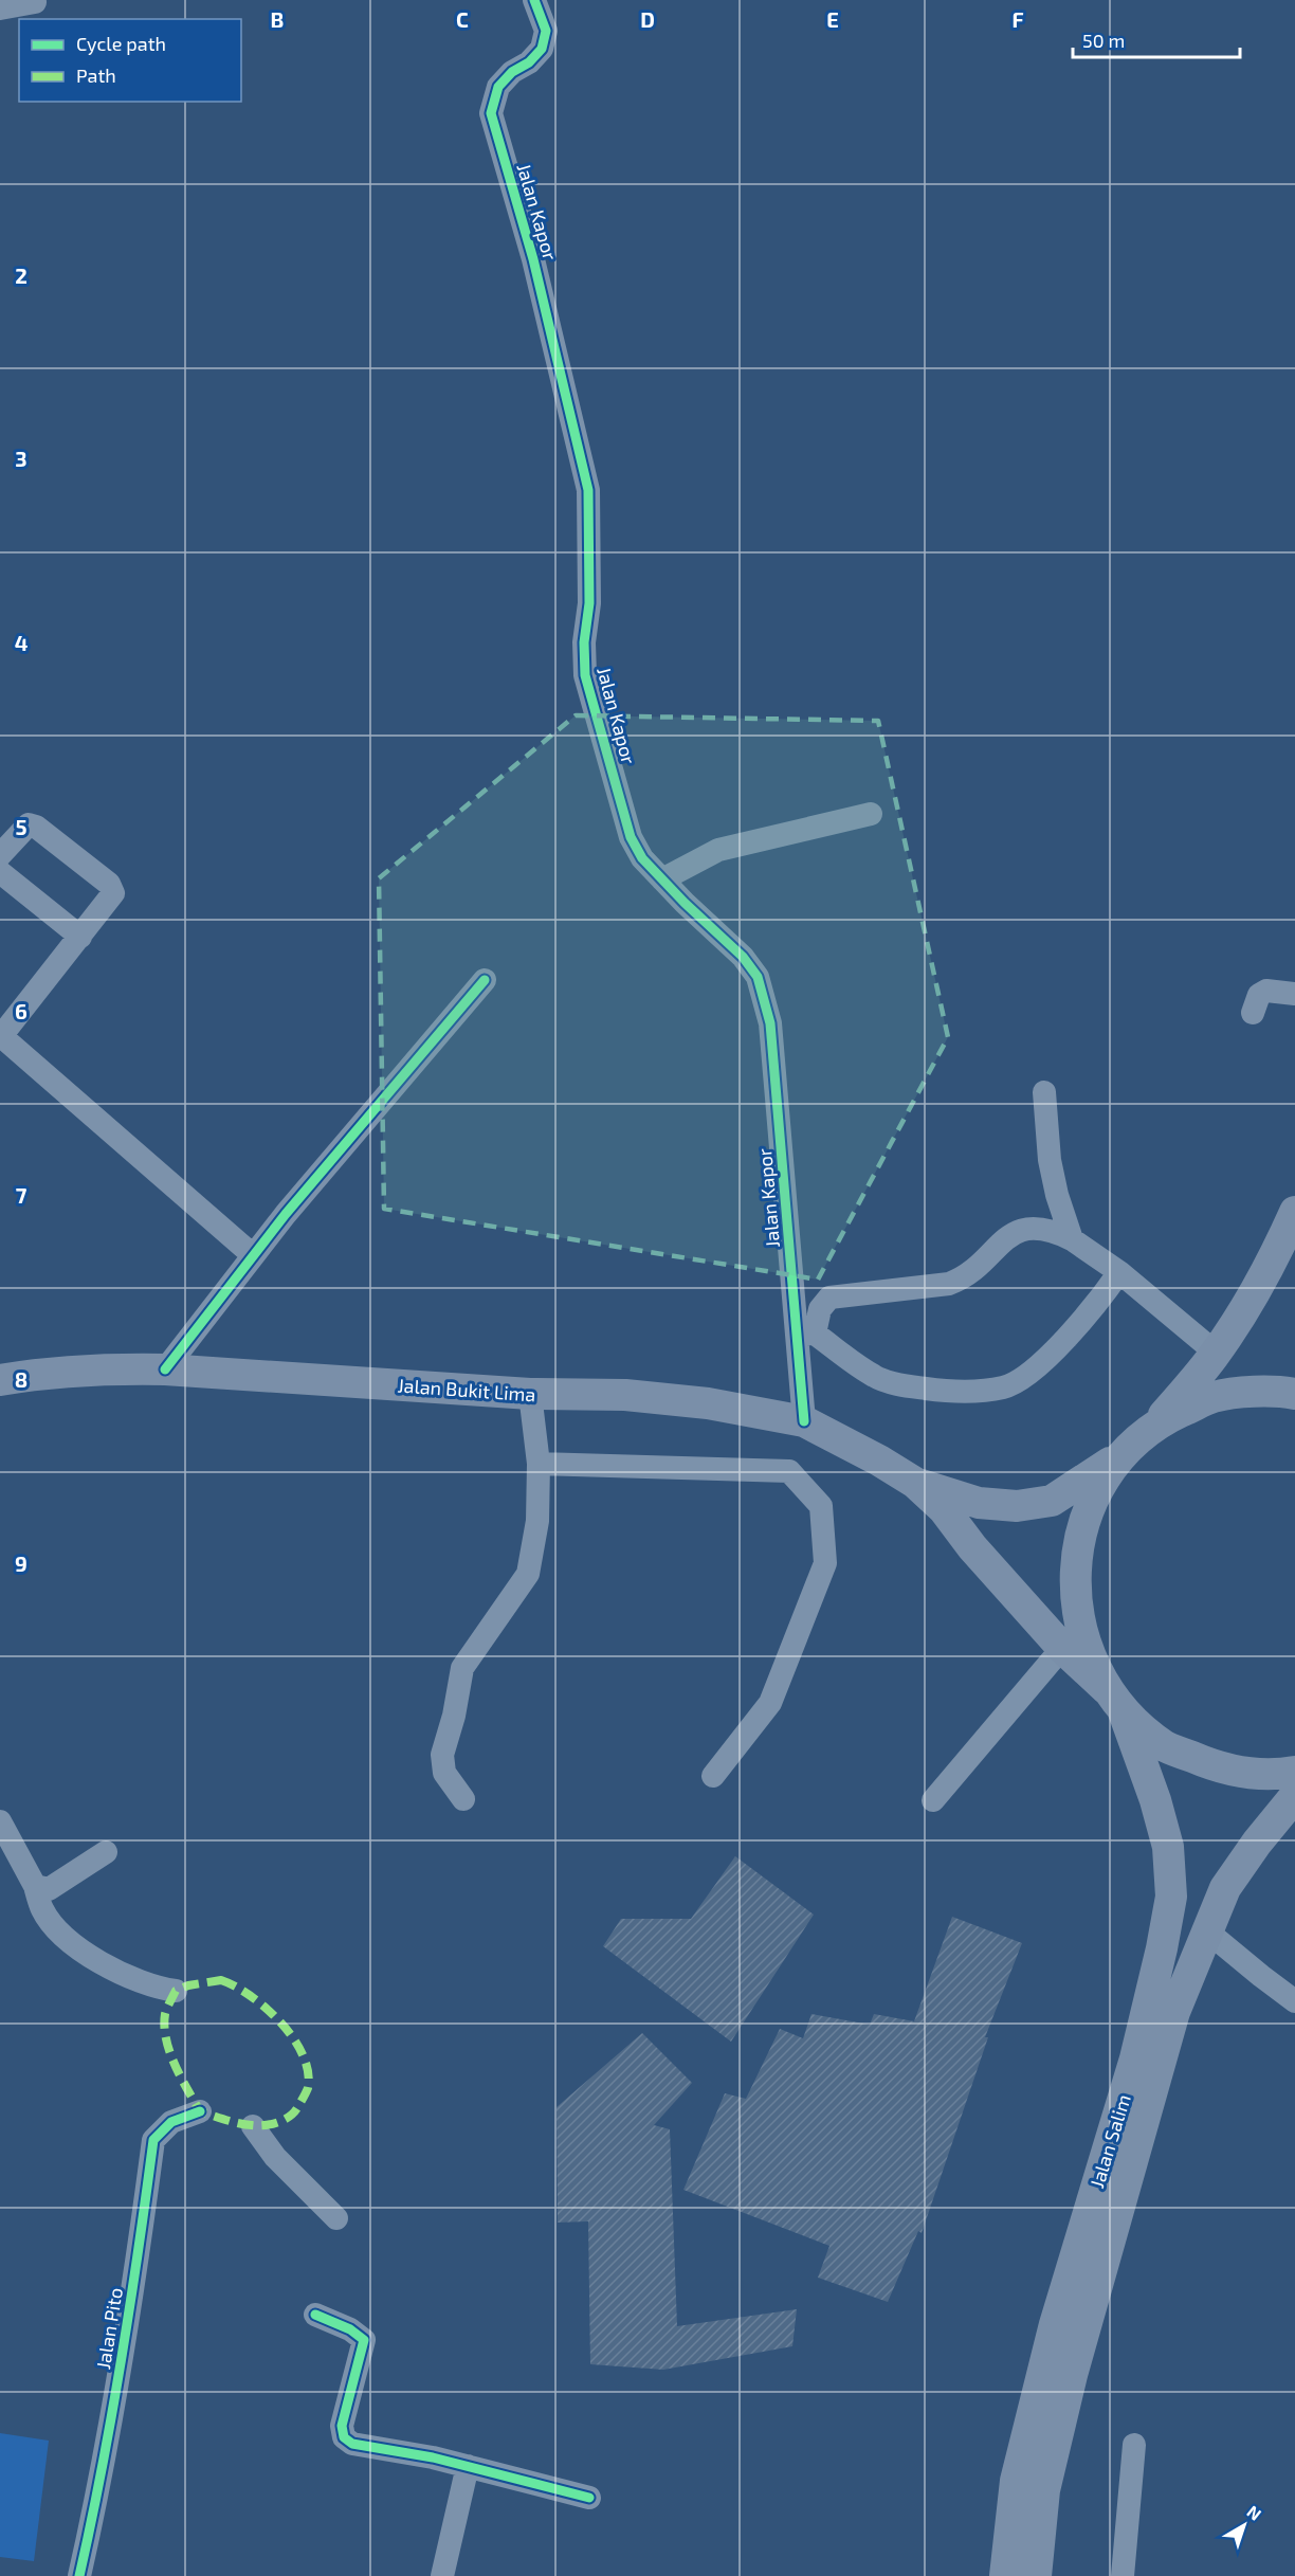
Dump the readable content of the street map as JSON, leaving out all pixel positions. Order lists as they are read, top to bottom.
{
  "streets": {
    "main road": ["Jalan Bukit Lima", "Jalan Salim"],
    "street": ["Jalan Kapor", "Jalan Pito"]
  },
  "crossings": [
    ["Jalan Kapor", "Jalan Bukit Lima"]
  ],
  "legend": ["Cycle path", "Path"],
  "scale_bar": "50 m",
  "north": "top right",
  "grid": {
    "columns": [
      "B",
      "C",
      "D",
      "E",
      "F"
    ],
    "rows": [
      "2",
      "3",
      "4",
      "5",
      "6",
      "7",
      "8",
      "9"
    ]
  }
}
